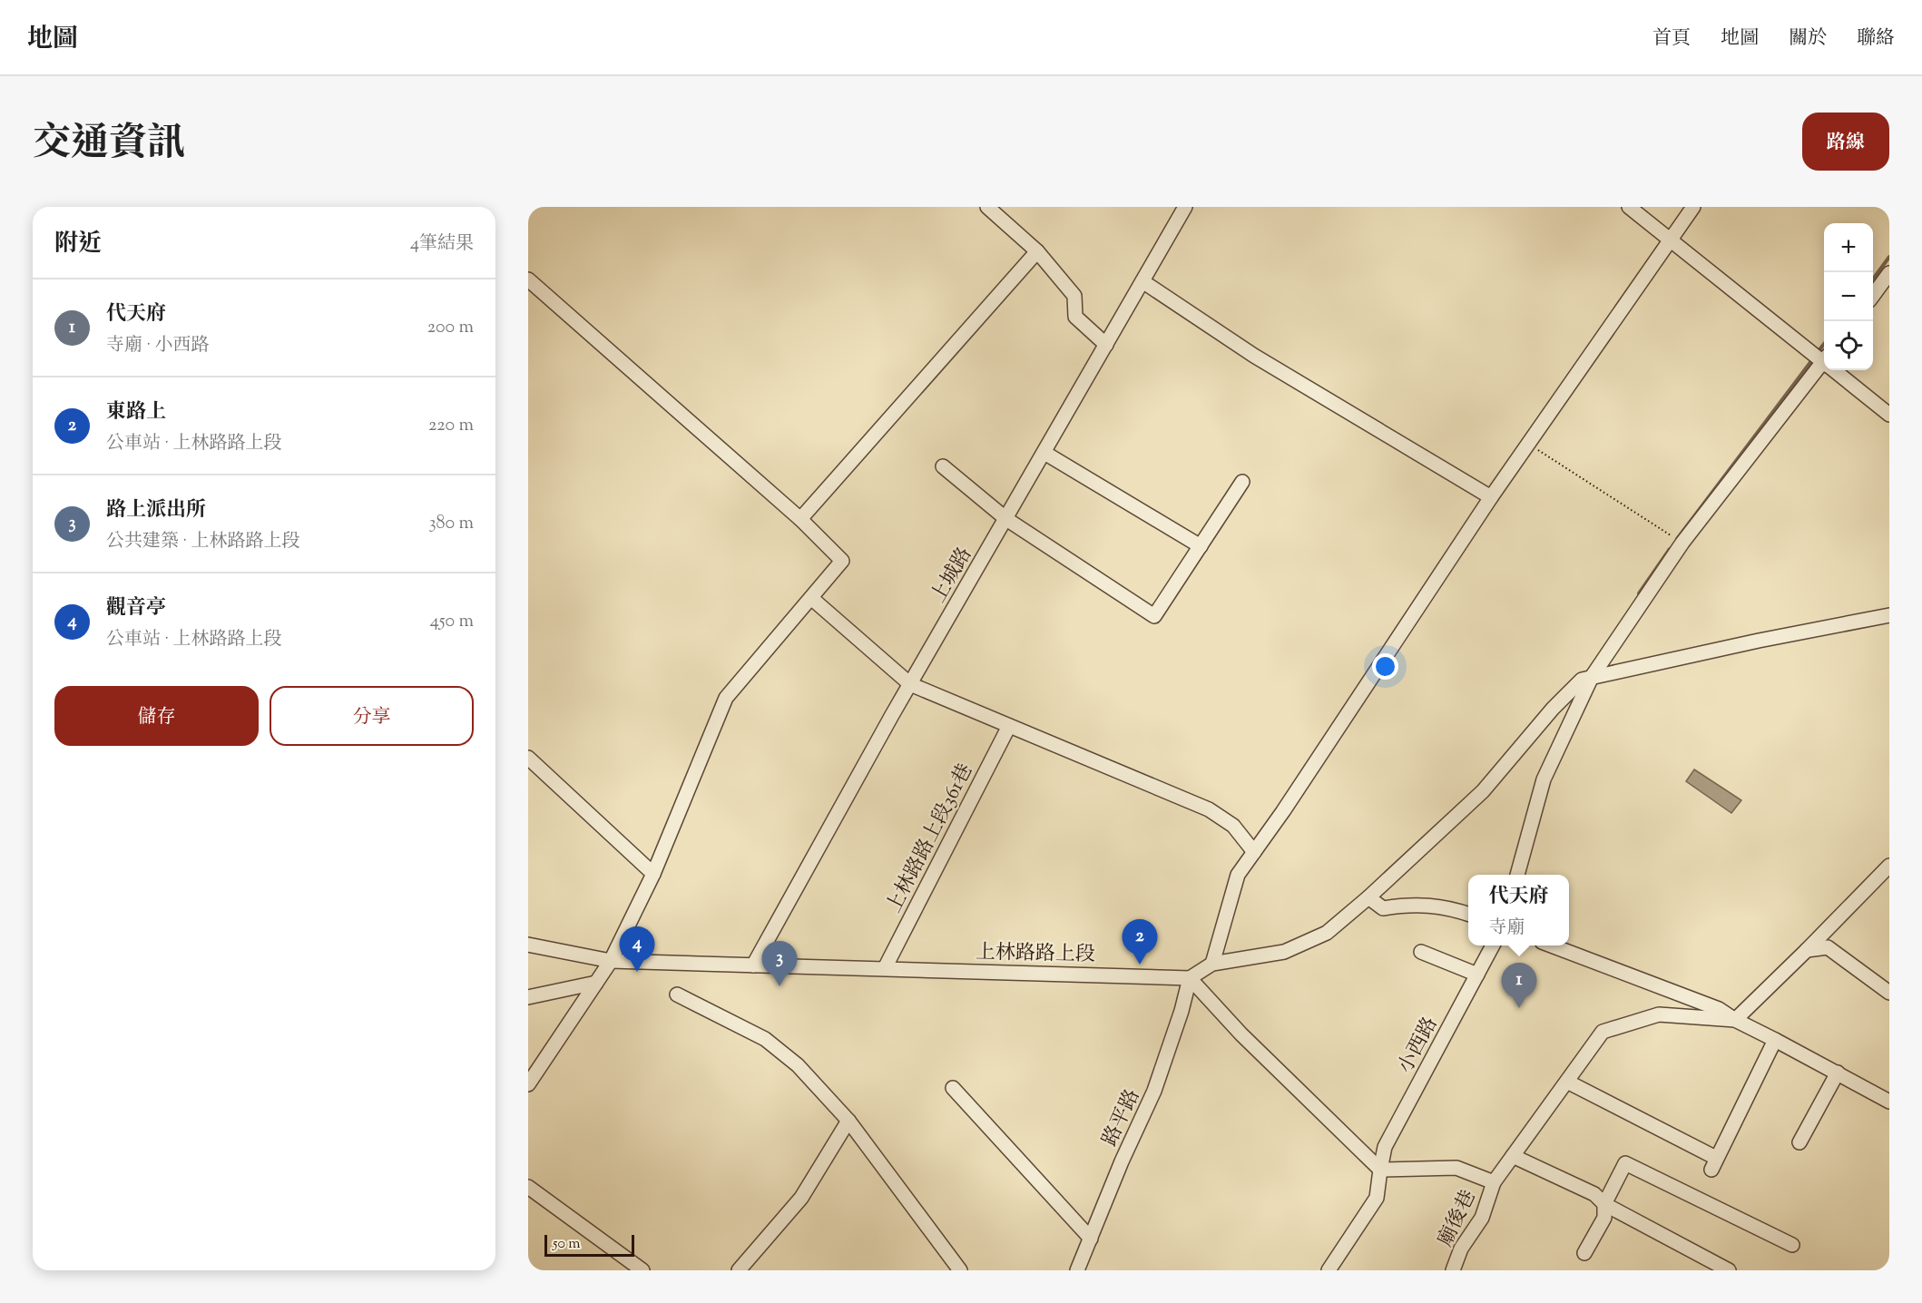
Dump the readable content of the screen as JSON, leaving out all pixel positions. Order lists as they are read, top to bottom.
{
  "streets": {
    "street": [
      "上城路",
      "上林路路上段361巷",
      "上林路路上段",
      "小西路",
      "路平路",
      "廟後巷"
    ]
  },
  "crossings": [
    ["上城路", "上林路路上段"],
    ["上林路路上段361巷", "上林路路上段"],
    ["上林路路上段", "路平路"]
  ],
  "scale_bar": "50 m",
  "page": {
    "header": "地圖",
    "nav": [
      "首頁",
      "地圖",
      "關於",
      "聯絡"
    ],
    "title": "交通資訊",
    "buttons": [
      "路線",
      ["儲存", "分享"]
    ],
    "heading": ["附近", "4筆結果"],
    "map_buttons": ["+", "−"],
    "list": [
      {
        "mark": "1",
        "name": "代天府",
        "note": "寺廟 · 小西路",
        "value": "200 m"
      },
      {
        "mark": "2",
        "name": "東路上",
        "note": "公車站 · 上林路路上段",
        "value": "220 m"
      },
      {
        "mark": "3",
        "name": "路上派出所",
        "note": "公共建築 · 上林路路上段",
        "value": "380 m"
      },
      {
        "mark": "4",
        "name": "觀音亭",
        "note": "公車站 · 上林路路上段",
        "value": "450 m"
      }
    ],
    "popup": ["代天府", "寺廟"],
    "pins": [
      "2",
      "4",
      "3",
      "1"
    ],
    "scale": "50 m"
  }
}
